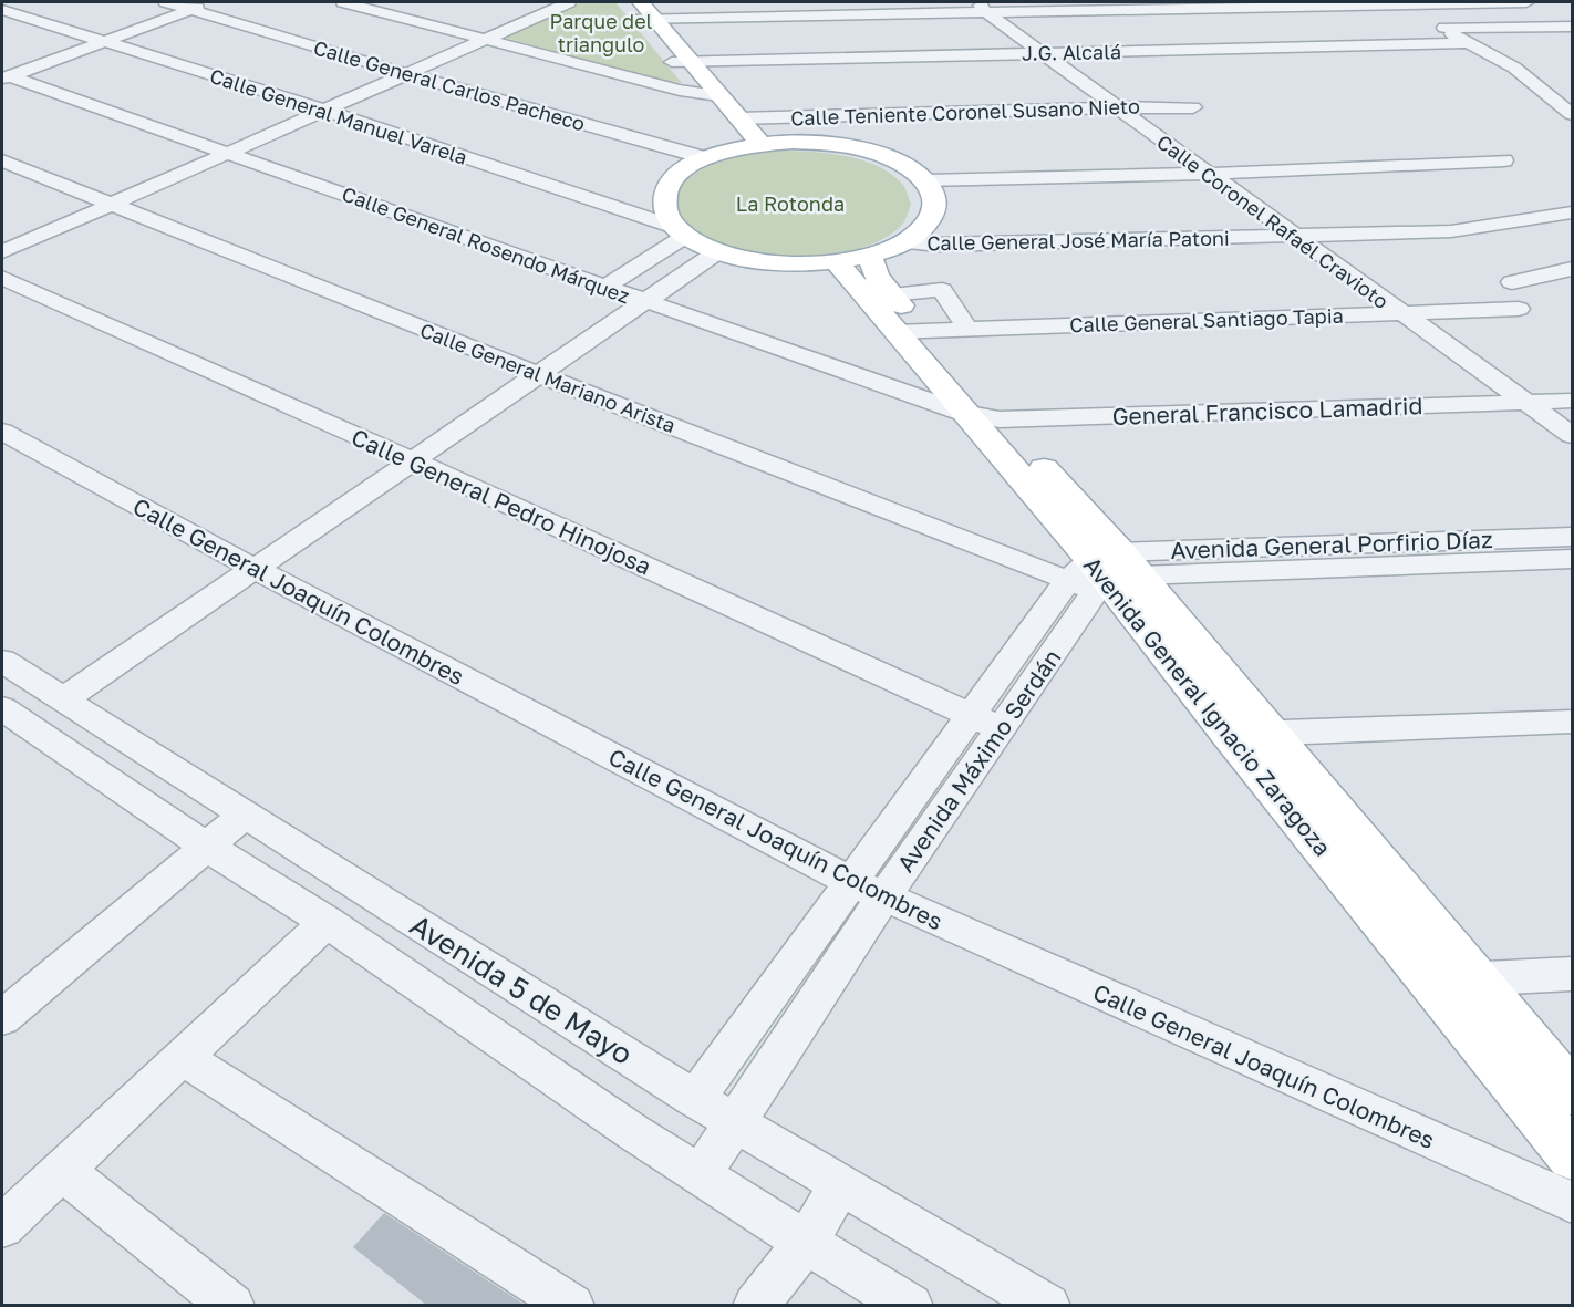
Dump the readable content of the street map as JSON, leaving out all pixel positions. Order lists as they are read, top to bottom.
{
  "streets": {
    "main road": ["Avenida General Ignacio Zaragoza"],
    "street": [
      "J.G. Alcalá",
      "Calle General Carlos Pacheco",
      "Calle Teniente Coronel Susano Nieto",
      "Calle General Manuel Varela",
      "Calle Coronel Rafaél Cravioto",
      "Calle General José María Patoni",
      "Calle General Rosendo Márquez",
      "Calle General Santiago Tapia",
      "Calle General Mariano Arista",
      "General Francisco Lamadrid",
      "Calle General Pedro Hinojosa",
      "Avenida General Porfirio Díaz",
      "Calle General Joaquín Colombres",
      "Avenida Máximo Serdán",
      "Avenida 5 de Mayo"
    ]
  },
  "crossings": [
    ["J.G. Alcalá", "Calle Coronel Rafaél Cravioto"],
    ["Calle Teniente Coronel Susano Nieto", "Calle Coronel Rafaél Cravioto"],
    ["Calle Coronel Rafaél Cravioto", "Calle General José María Patoni"],
    ["Calle Coronel Rafaél Cravioto", "Calle General Santiago Tapia"],
    ["Calle Coronel Rafaél Cravioto", "General Francisco Lamadrid"],
    ["Calle General Rosendo Márquez", "General Francisco Lamadrid"],
    ["Calle General Rosendo Márquez", "Avenida General Ignacio Zaragoza"],
    ["Calle General Santiago Tapia", "Avenida General Ignacio Zaragoza"],
    ["Calle General Mariano Arista", "Avenida General Porfirio Díaz"],
    ["Calle General Mariano Arista", "Avenida General Ignacio Zaragoza"],
    ["Calle General Mariano Arista", "Avenida Máximo Serdán"],
    ["General Francisco Lamadrid", "Avenida General Ignacio Zaragoza"],
    ["Calle General Pedro Hinojosa", "Avenida Máximo Serdán"],
    ["Avenida General Porfirio Díaz", "Avenida General Ignacio Zaragoza"],
    ["Avenida General Porfirio Díaz", "Avenida Máximo Serdán"],
    ["Calle General Joaquín Colombres", "Avenida Máximo Serdán"],
    ["Avenida General Ignacio Zaragoza", "Avenida Máximo Serdán"],
    ["Avenida Máximo Serdán", "Avenida 5 de Mayo"]
  ],
  "parks": ["Parque del triangulo", "La Rotonda"]
}
